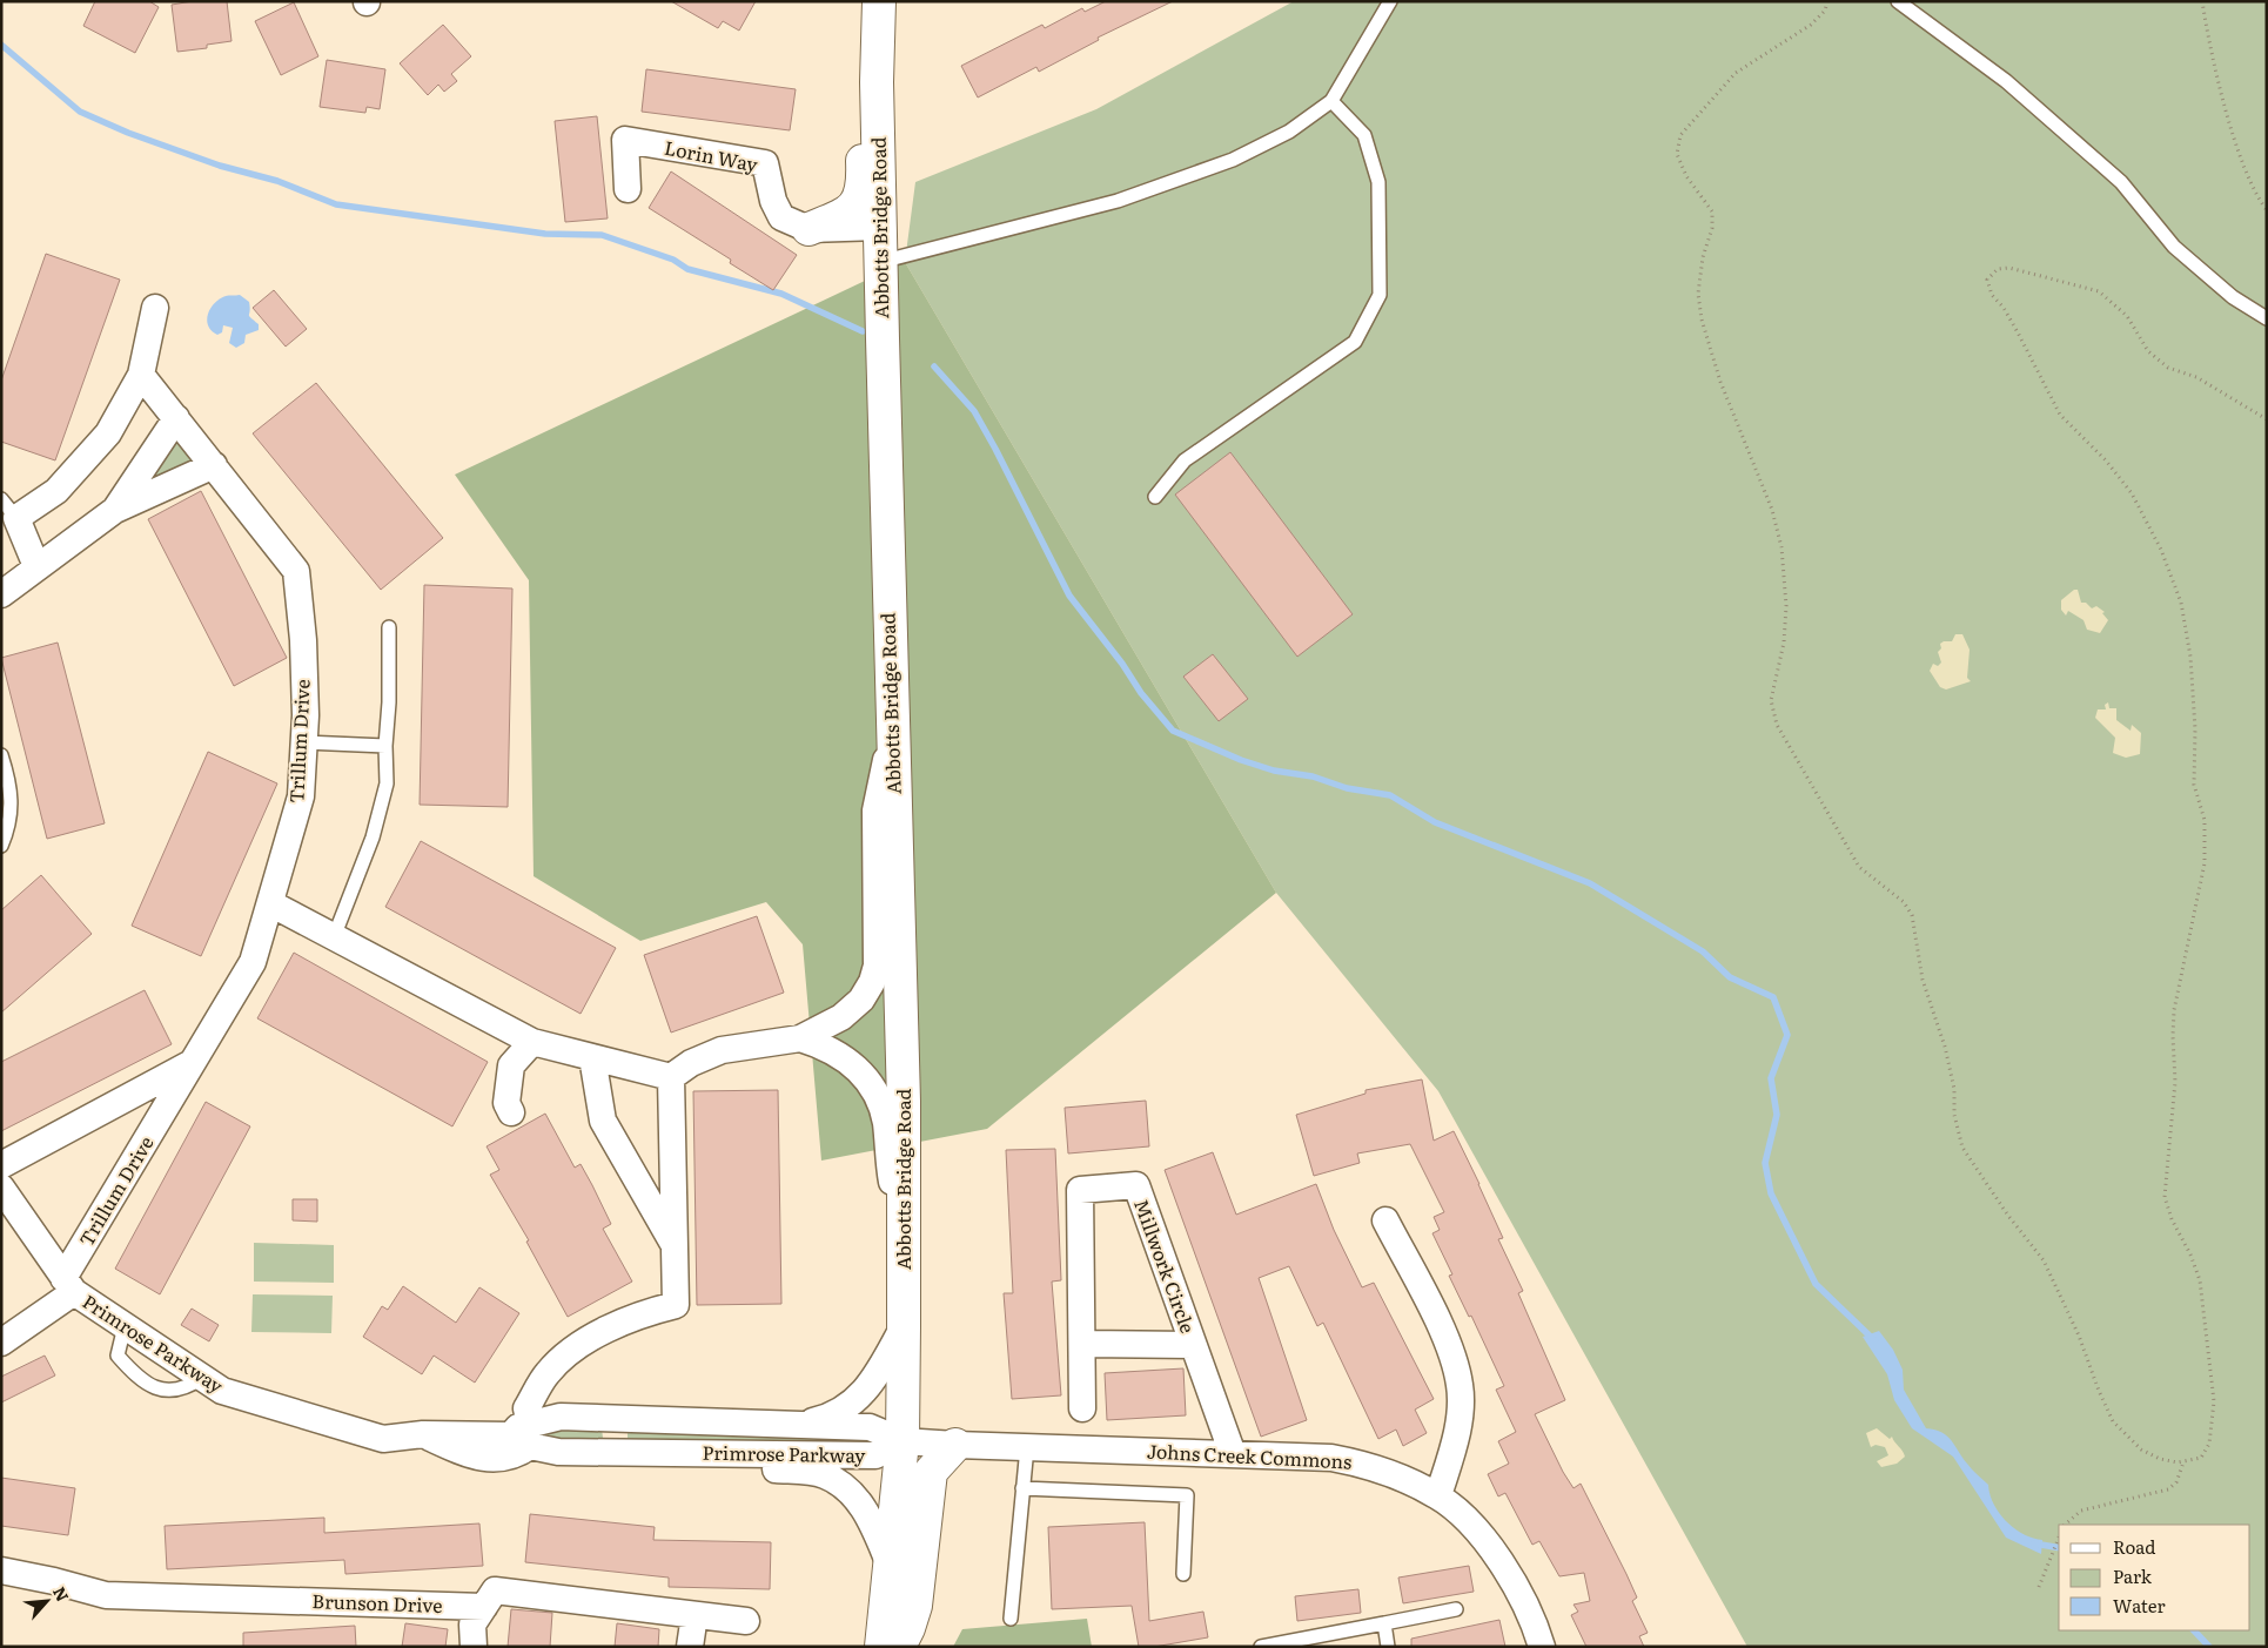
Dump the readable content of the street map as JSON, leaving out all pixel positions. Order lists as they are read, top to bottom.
{
  "streets": {
    "main road": ["Abbotts Bridge Road"],
    "street": [
      "Lorin Way",
      "Trillum Drive",
      "Millwork Circle",
      "Primrose Parkway",
      "Johns Creek Commons",
      "Brunson Drive"
    ]
  },
  "crossings": [
    ["Lorin Way", "Abbotts Bridge Road"],
    ["Abbotts Bridge Road", "Primrose Parkway"],
    ["Abbotts Bridge Road", "Johns Creek Commons"],
    ["Trillum Drive", "Primrose Parkway"],
    ["Millwork Circle", "Johns Creek Commons"],
    ["Primrose Parkway", "Johns Creek Commons"]
  ],
  "legend": ["Road", "Park", "Water"],
  "north": "top right"
}
